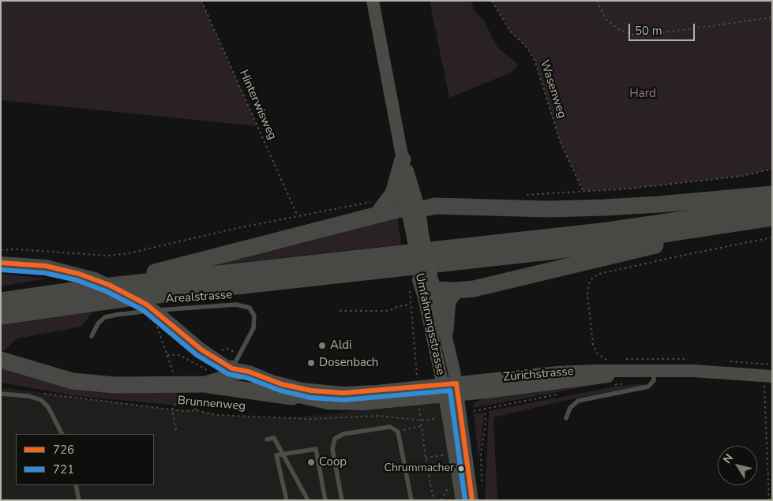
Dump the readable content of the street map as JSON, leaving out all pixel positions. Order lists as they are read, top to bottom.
{
  "streets": {
    "main road": ["Umfahrungsstrasse", "Zürichstrasse"],
    "lane": ["Arealstrasse"],
    "path": ["Wasenweg", "Hinterwisweg", "Brunnenweg"]
  },
  "crossings": [
    ["Umfahrungsstrasse", "Zürichstrasse"]
  ],
  "parks": ["Hard"],
  "places": [
    "Aldi",
    "Dosenbach",
    "Coop",
    "Chrummacher"
  ],
  "lines": ["transit line 726", "transit line 721"],
  "legend": ["726", "721"],
  "scale_bar": "50 m",
  "north": "top left"
}
